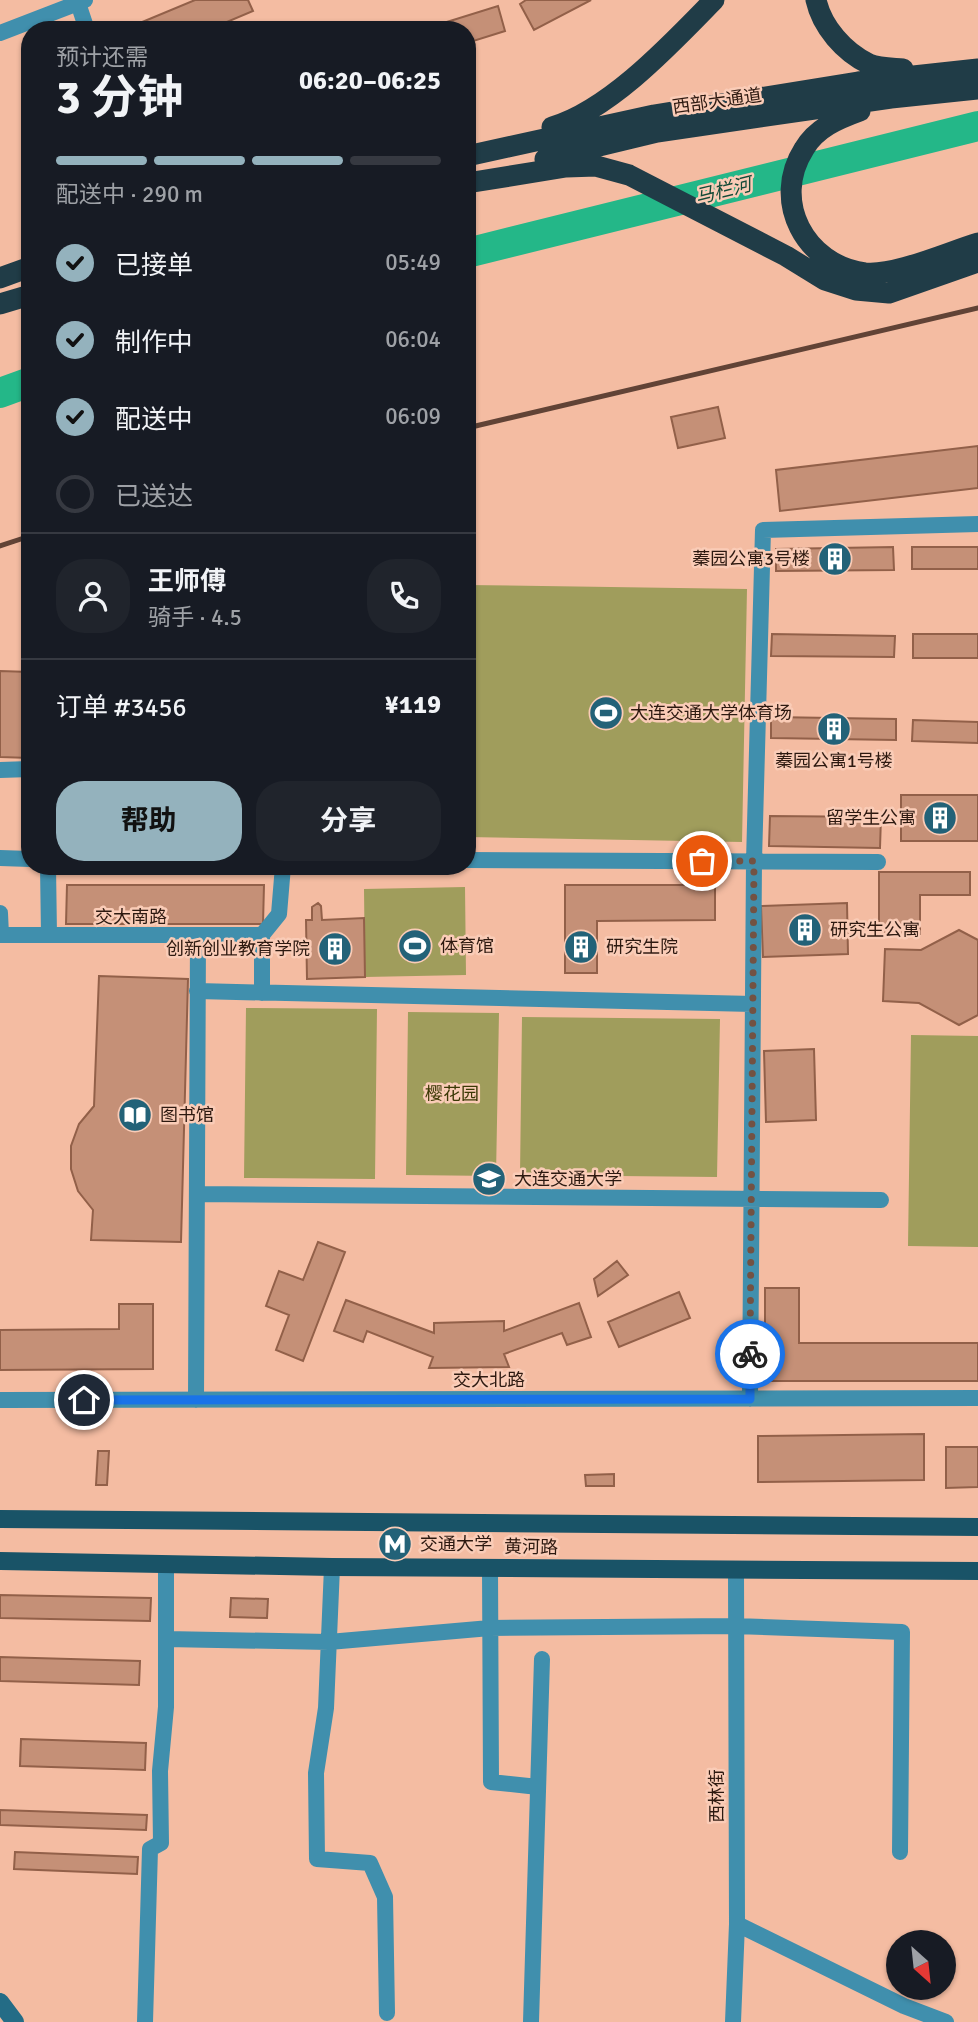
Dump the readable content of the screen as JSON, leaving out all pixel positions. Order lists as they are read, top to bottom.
{
  "streets": {
    "highway": ["西部大通道"],
    "main road": ["黄河路"],
    "street": ["交大南路", "交大北路", "西林街"]
  },
  "crossings": [
    ["黄河路", "西林街"]
  ],
  "water": ["马栏河"],
  "parks": ["樱花园"],
  "places": {
    "building": [
      "蓁园公寓3号楼",
      "蓁园公寓1号楼",
      "留学生公寓",
      "研究生公寓",
      "研究生院",
      "创新创业教育学院"
    ],
    "sports": ["大连交通大学体育场", "体育馆"],
    "library": ["图书馆"],
    "school or university": ["大连交通大学"],
    "metro station": ["交通大学"]
  },
  "north": "bottom right",
  "page": {
    "heading": ["3 分钟", "预计还需", "06:20–06:25"],
    "panel": [
      "王师傅",
      "骑手 · 4.5",
      "订单 #3456",
      "¥119"
    ],
    "bar": "配送中 · 290 m",
    "list": [
      ["已接单", "05:49"],
      ["制作中", "06:04"],
      ["配送中", "06:09"],
      "已送达"
    ],
    "buttons": ["帮助", "分享"]
  }
}
